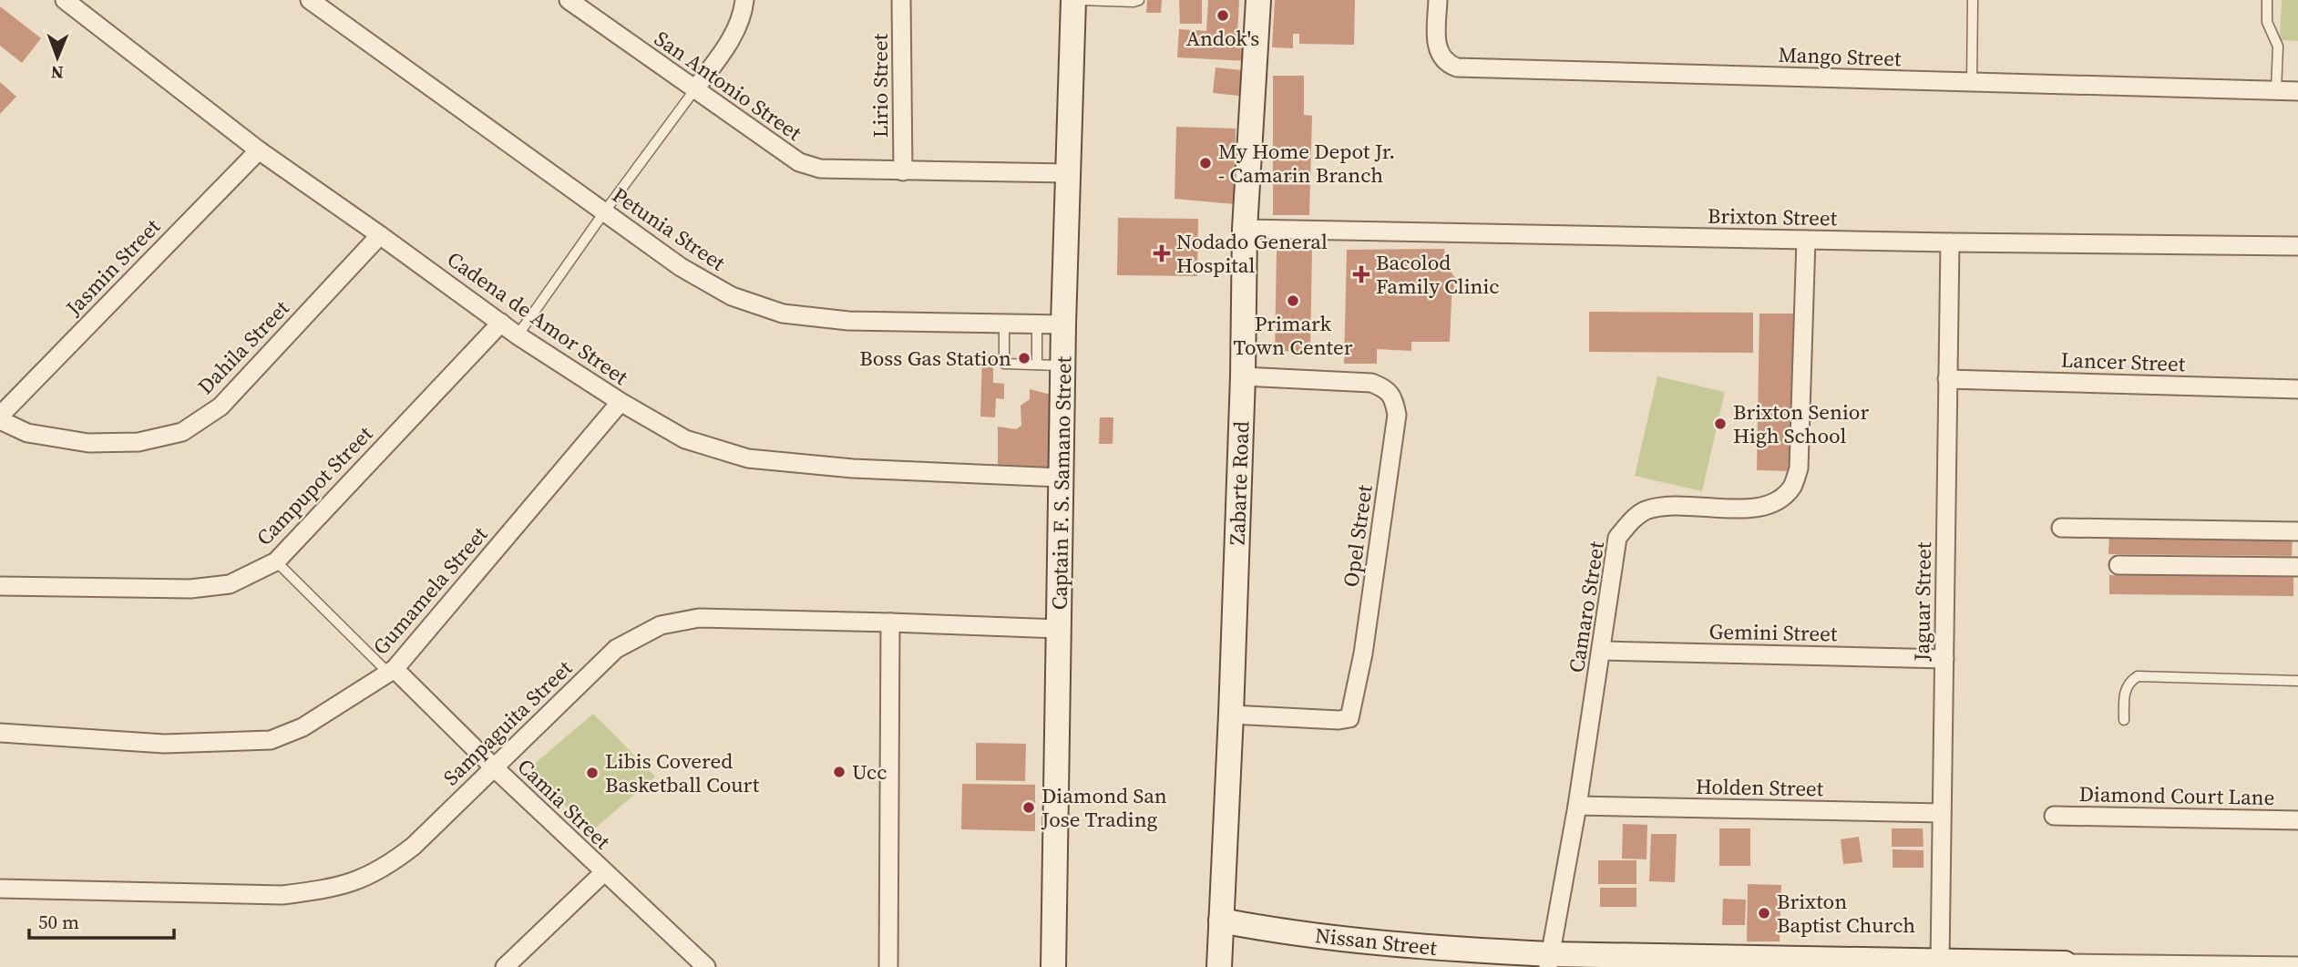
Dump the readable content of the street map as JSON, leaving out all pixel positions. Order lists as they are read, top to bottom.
{
  "streets": {
    "main road": ["Captain F. S. Samano Street", "Zabarte Road", "Nissan Street"],
    "street": [
      "Mango Street",
      "San Antonio Street",
      "Lirio Street",
      "Brixton Street",
      "Petunia Street",
      "Jasmin Street",
      "Cadena de Amor Street",
      "Dahila Street",
      "Lancer Street",
      "Campupot Street",
      "Opel Street",
      "Gumamela Street",
      "Jaguar Street",
      "Camaro Street",
      "Gemini Street",
      "Sampaguita Street",
      "Holden Street",
      "Diamond Court Lane",
      "Camia Street"
    ]
  },
  "crossings": [
    ["San Antonio Street", "Lirio Street"],
    ["San Antonio Street", "Captain F. S. Samano Street"],
    ["Brixton Street", "Zabarte Road"],
    ["Brixton Street", "Jaguar Street"],
    ["Brixton Street", "Camaro Street"],
    ["Petunia Street", "Captain F. S. Samano Street"],
    ["Jasmin Street", "Cadena de Amor Street"],
    ["Jasmin Street", "Dahila Street"],
    ["Cadena de Amor Street", "Dahila Street"],
    ["Cadena de Amor Street", "Captain F. S. Samano Street"],
    ["Cadena de Amor Street", "Campupot Street"],
    ["Cadena de Amor Street", "Gumamela Street"],
    ["Lancer Street", "Jaguar Street"],
    ["Captain F. S. Samano Street", "Sampaguita Street"],
    ["Zabarte Road", "Opel Street"],
    ["Zabarte Road", "Nissan Street"],
    ["Gumamela Street", "Camia Street"],
    ["Jaguar Street", "Gemini Street"],
    ["Jaguar Street", "Holden Street"],
    ["Jaguar Street", "Nissan Street"],
    ["Camaro Street", "Gemini Street"],
    ["Camaro Street", "Holden Street"],
    ["Camaro Street", "Nissan Street"],
    ["Sampaguita Street", "Camia Street"]
  ],
  "places": {
    "other": [
      "Andok's",
      "My Home Depot Jr. - Camarin Branch",
      "Primark Town Center",
      "Boss Gas Station",
      "Brixton Senior High School",
      "Ucc",
      "Libis Covered Basketball Court",
      "Diamond San Jose Trading",
      "Brixton Baptist Church"
    ],
    "health": ["Nodado General Hospital", "Bacolod Family Clinic"]
  },
  "scale_bar": "50 m",
  "north": "bottom"
}
